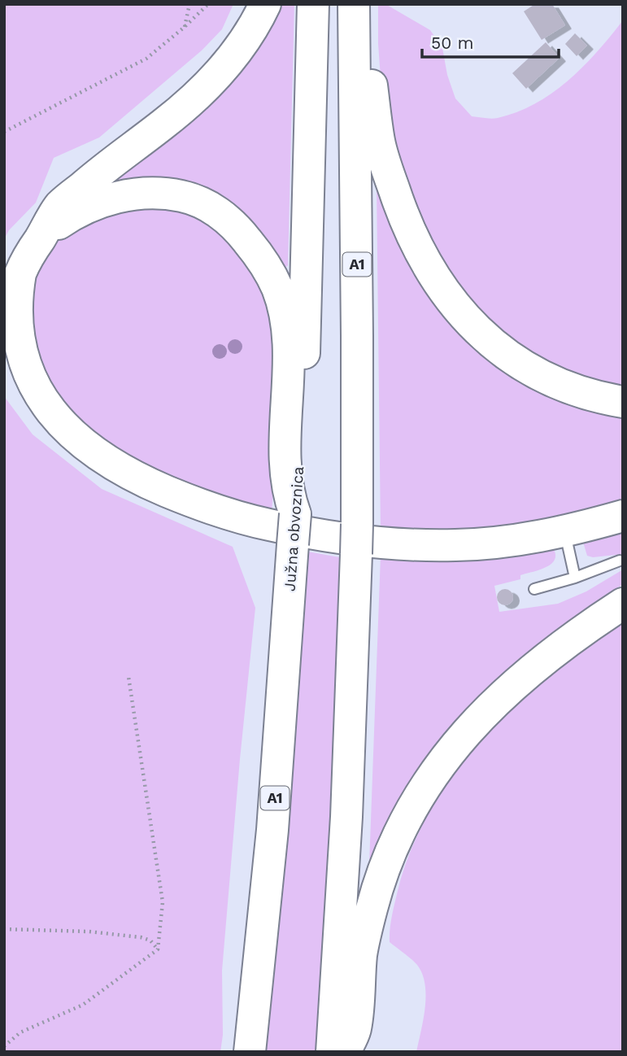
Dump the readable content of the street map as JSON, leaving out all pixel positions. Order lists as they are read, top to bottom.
{
  "streets": {
    "highway": ["A1", "Južna obvoznica"]
  },
  "scale_bar": "50 m"
}
